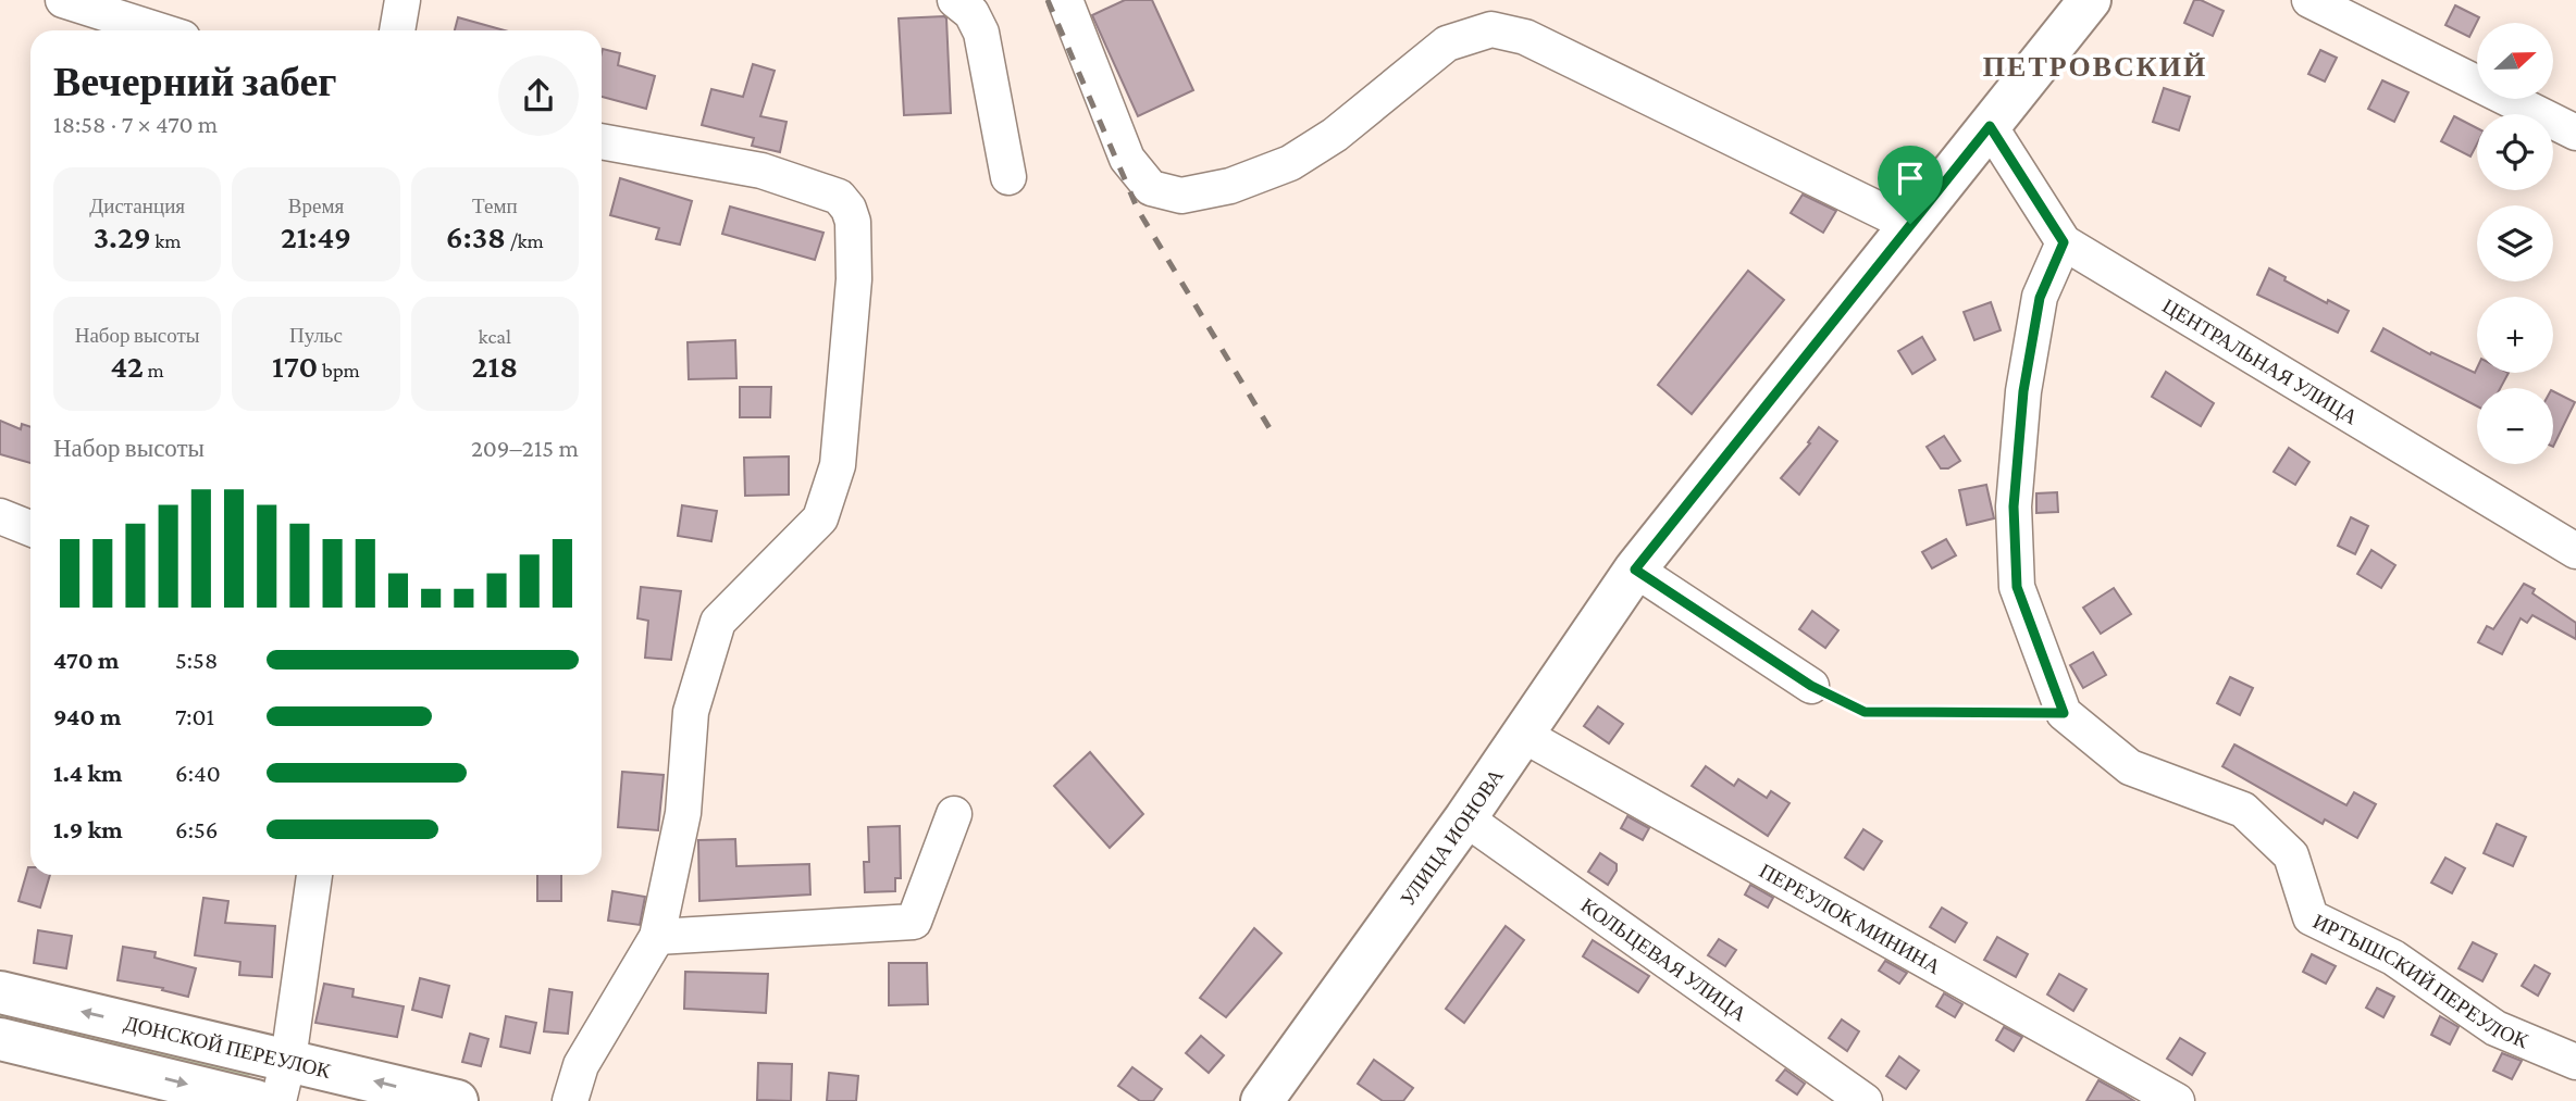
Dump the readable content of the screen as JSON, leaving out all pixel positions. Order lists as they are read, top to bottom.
{
  "streets": {
    "main road": ["УЛИЦА ИОНОВА", "ДОНСКОЙ ПЕРЕУЛОК"],
    "street": [
      "ЦЕНТРАЛЬНАЯ УЛИЦА",
      "ПЕРЕУЛОК МИНИНА",
      "КОЛЬЦЕВАЯ УЛИЦА",
      "ИРТЫШСКИЙ ПЕРЕУЛОК"
    ]
  },
  "crossings": [
    ["ЦЕНТРАЛЬНАЯ УЛИЦА", "УЛИЦА ИОНОВА"],
    ["УЛИЦА ИОНОВА", "ПЕРЕУЛОК МИНИНА"],
    ["УЛИЦА ИОНОВА", "КОЛЬЦЕВАЯ УЛИЦА"]
  ],
  "districts": ["ПЕТРОВСКИЙ"],
  "north": "right",
  "page": {
    "map_buttons": ["+", "−"],
    "heading": ["Вечерний забег", "18:58 · 7 × 470 m"],
    "stats": [
      ["Дистанция", "3.29 km"],
      ["Время", "21:49"],
      ["Темп", "6:38 /km"],
      ["Набор высоты", "42 m"],
      ["Пульс", "170 bpm"],
      ["kcal", "218"]
    ],
    "chart": ["Набор высоты", "209–215 m"],
    "list": [
      {
        "name": "470 m",
        "note": "5:58"
      },
      {
        "name": "940 m",
        "note": "7:01"
      },
      {
        "name": "1.4 km",
        "note": "6:40"
      },
      {
        "name": "1.9 km",
        "note": "6:56"
      }
    ]
  }
}
